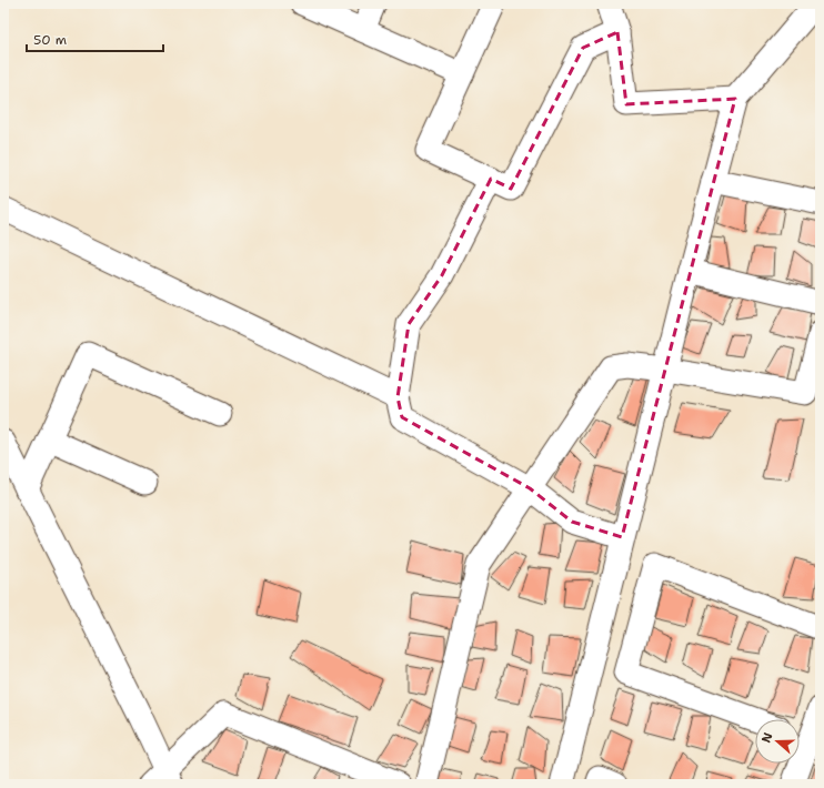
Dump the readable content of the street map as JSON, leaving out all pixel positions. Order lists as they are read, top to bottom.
{
  "scale_bar": "50 m",
  "north": "left"
}
